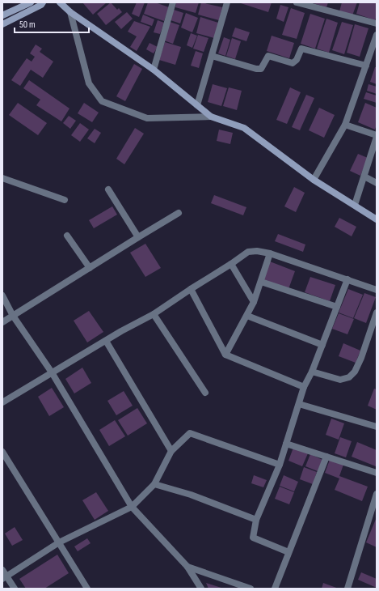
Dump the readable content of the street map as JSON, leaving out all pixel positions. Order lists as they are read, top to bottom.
{
  "scale_bar": "50 m"
}
